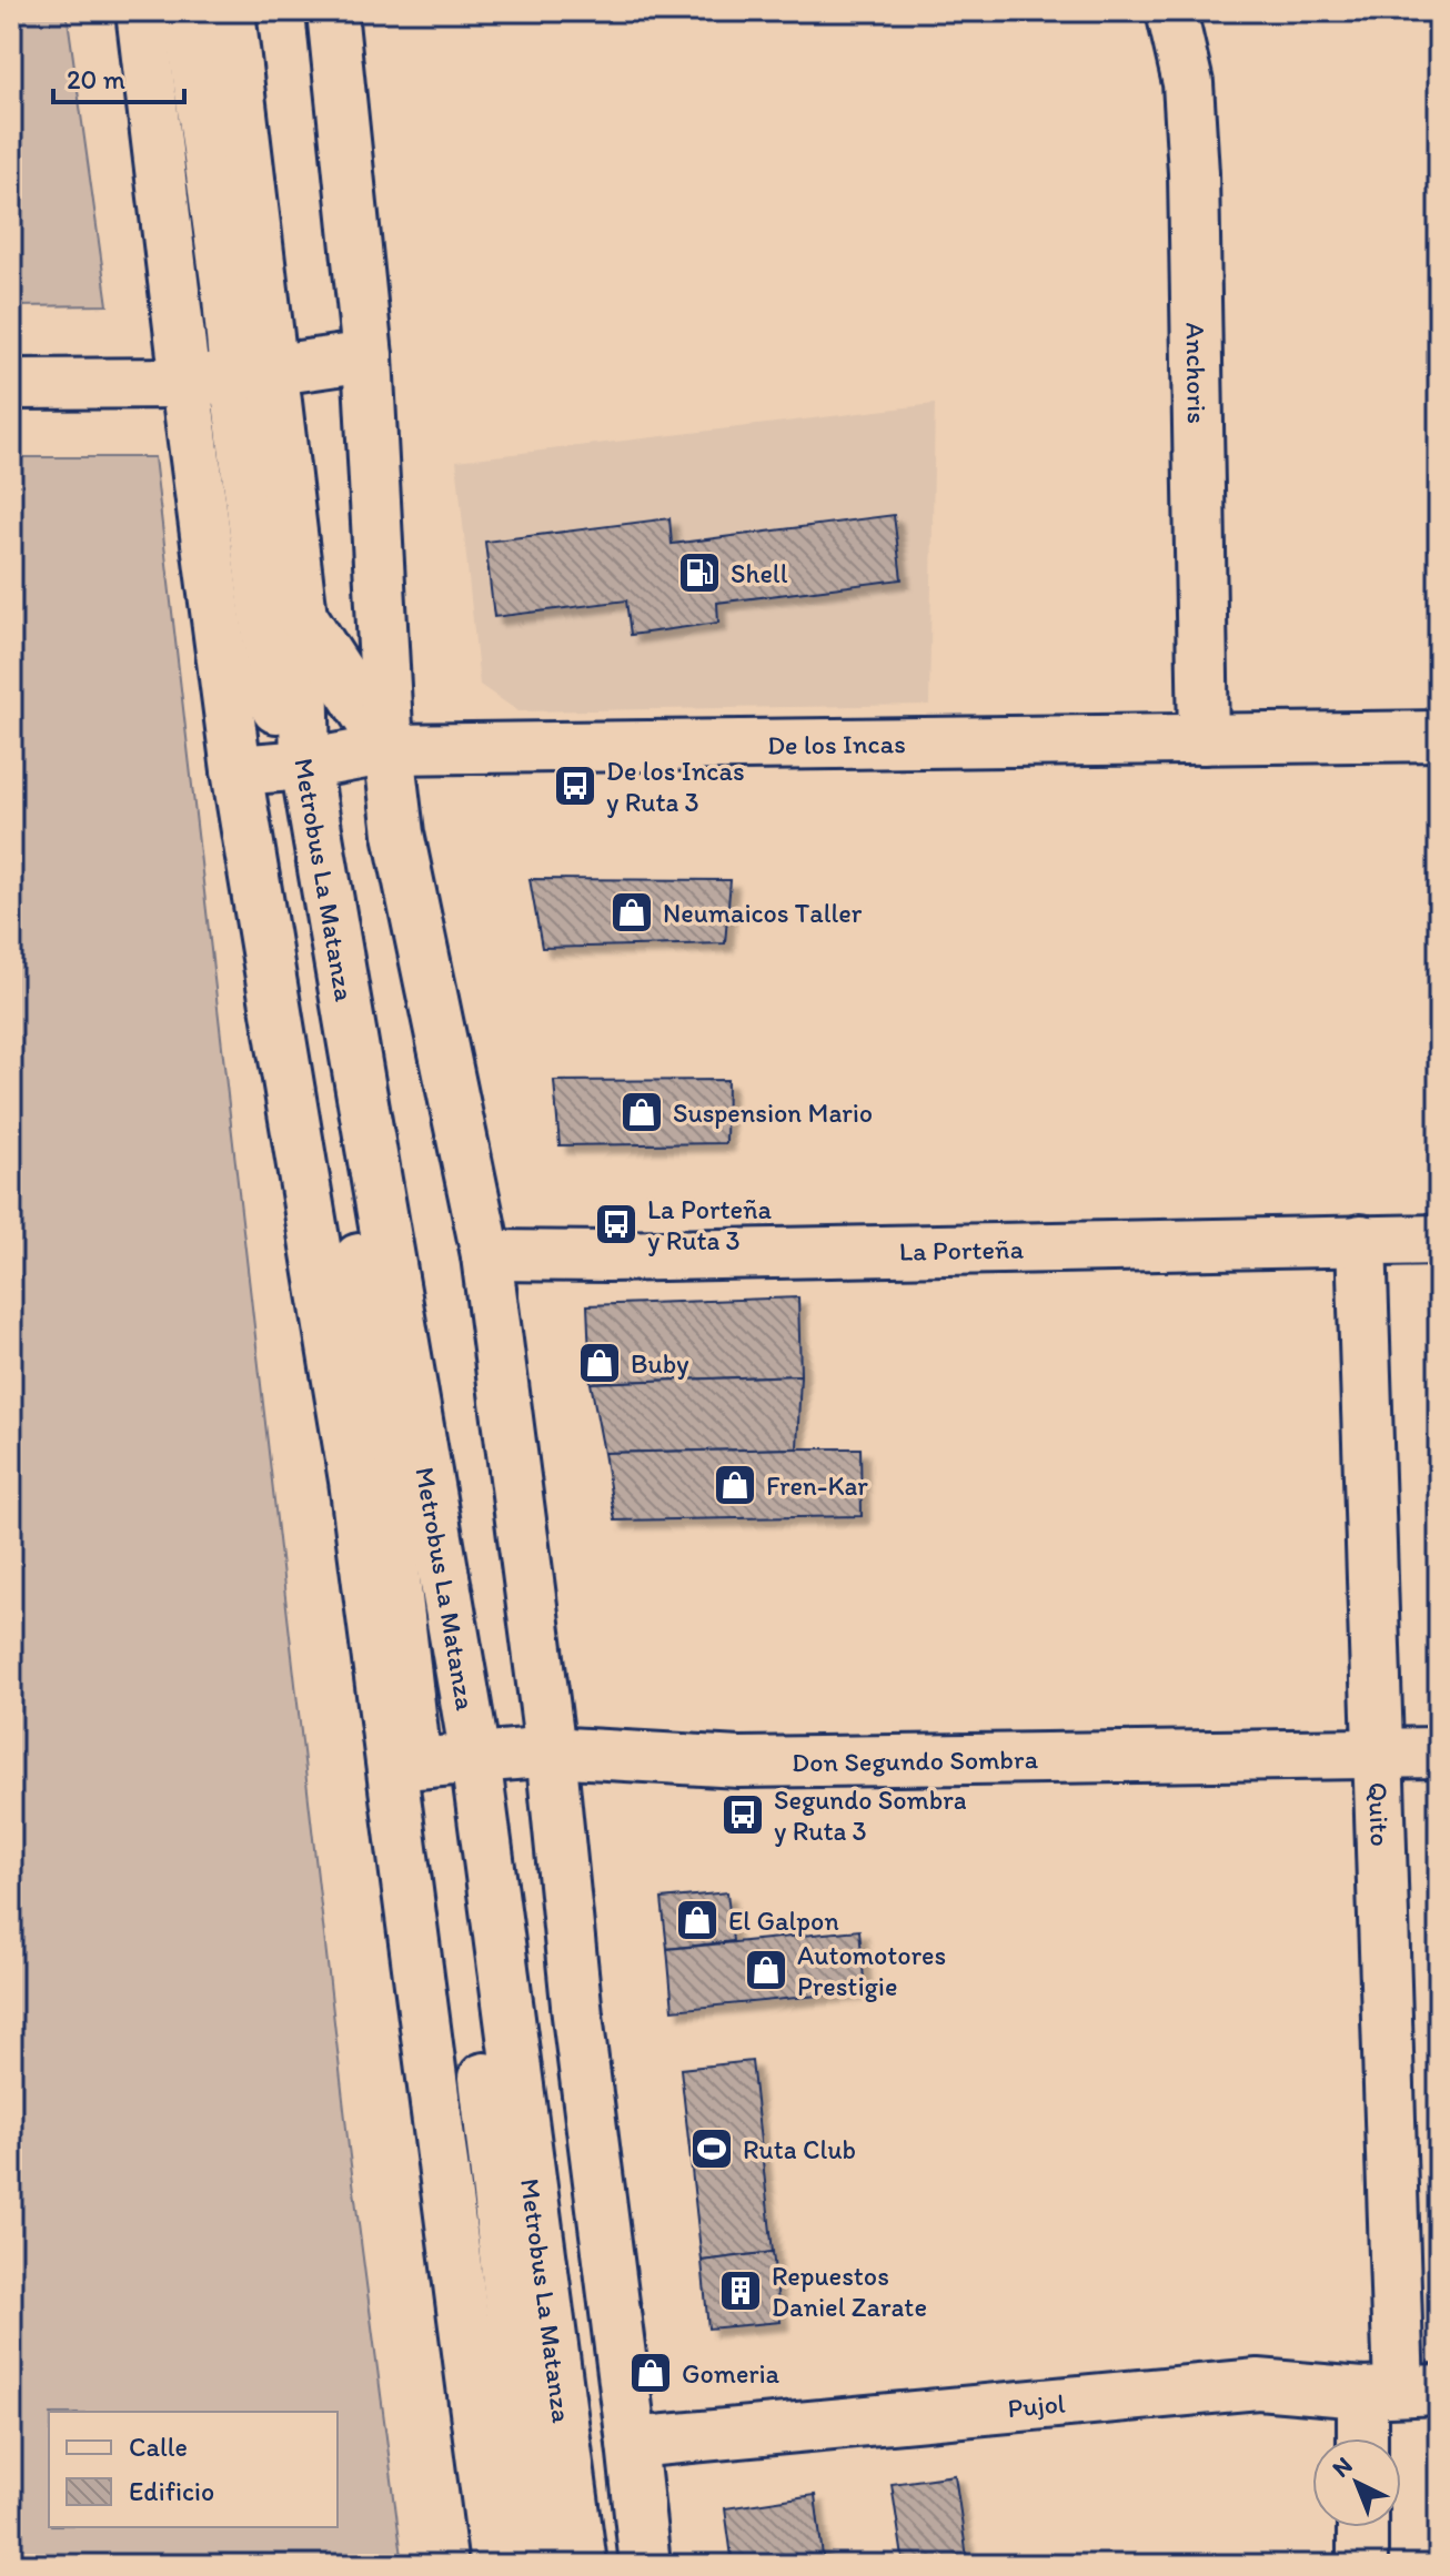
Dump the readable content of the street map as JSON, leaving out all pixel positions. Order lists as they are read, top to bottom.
{
  "streets": {
    "main road": [
      "Anchoris",
      "De los Incas",
      "Metrobus La Matanza",
      "La Porteña",
      "Don Segundo Sombra",
      "Quito",
      "Pujol"
    ]
  },
  "crossings": [
    ["Anchoris", "De los Incas"],
    ["De los Incas", "Metrobus La Matanza"],
    ["Metrobus La Matanza", "Don Segundo Sombra"],
    ["La Porteña", "Quito"],
    ["Don Segundo Sombra", "Quito"],
    ["Quito", "Pujol"]
  ],
  "places": {
    "fuel station": ["Shell"],
    "bus stop": ["De los Incas y Ruta 3", "La Porteña y Ruta 3", "Segundo Sombra y Ruta 3"],
    "shop": [
      "Neumaicos Taller",
      "Suspension Mario",
      "Buby",
      "Fren-Kar",
      "El Galpon",
      "Automotores Prestigie",
      "Gomeria"
    ],
    "sports": ["Ruta Club"],
    "building": ["Repuestos Daniel Zarate"]
  },
  "legend": ["Calle", "Edificio"],
  "scale_bar": "20 m",
  "north": "top left"
}
